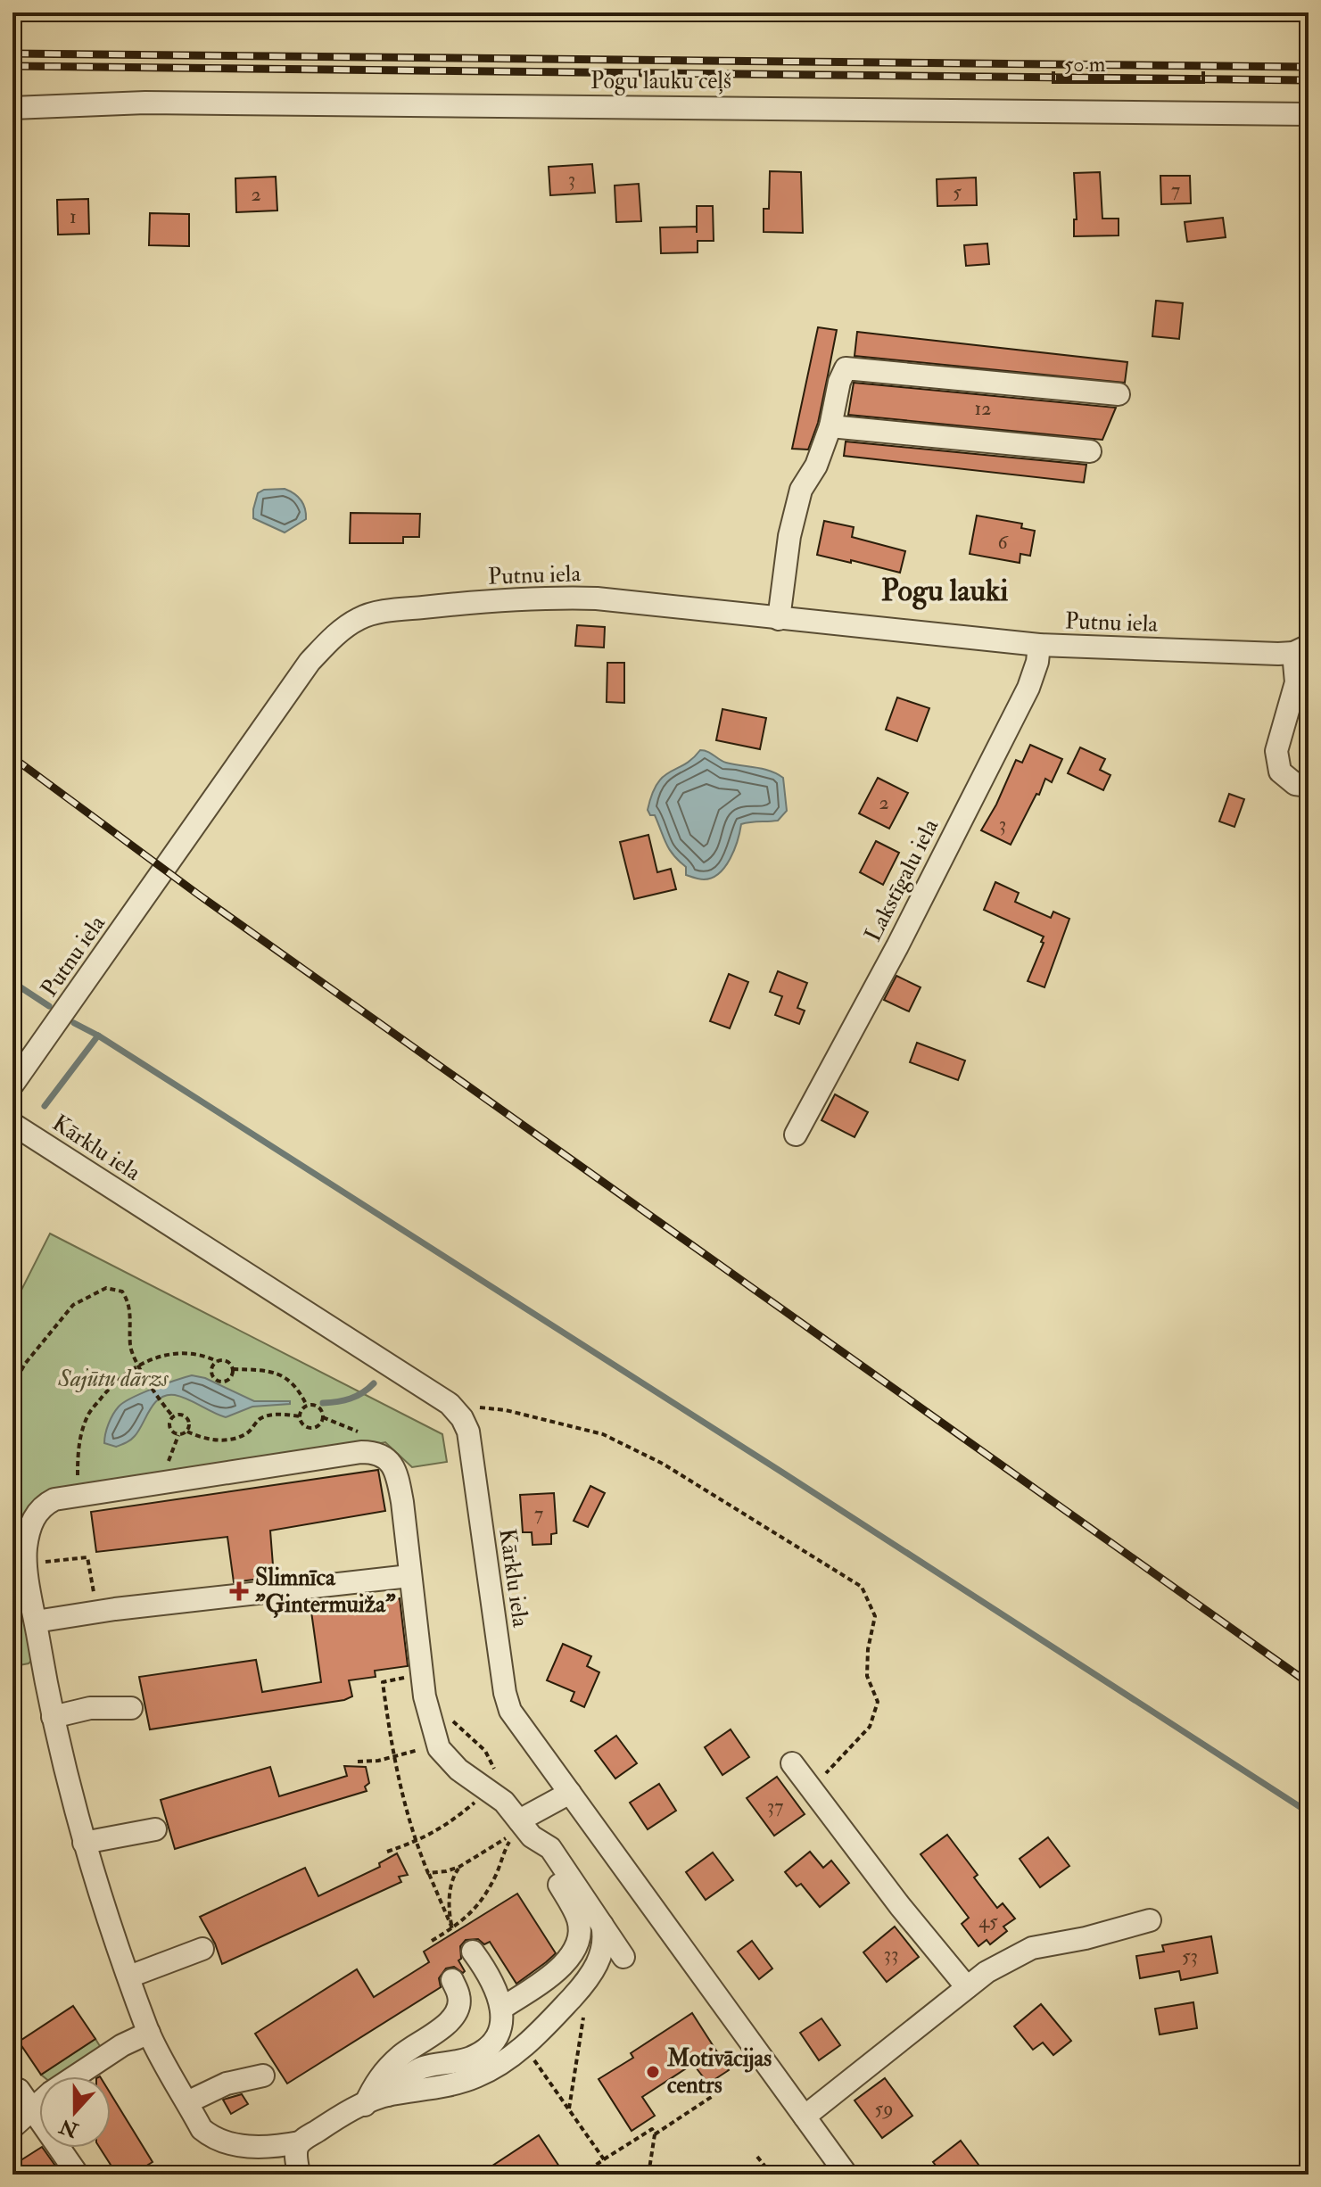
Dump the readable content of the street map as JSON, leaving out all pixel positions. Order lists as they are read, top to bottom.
{
  "streets": {
    "street": [
      "Pogu lauku ceļš",
      "Putnu iela",
      "Lakstīgalu iela",
      "Kārklu iela"
    ]
  },
  "crossings": [
    ["Putnu iela", "Lakstīgalu iela"]
  ],
  "districts": ["Pogu lauki"],
  "parks": ["Sajūtu dārzs"],
  "places": {
    "health": ["Slimnīca \"Ģintermuiža\""],
    "other": ["Motivācijas centrs"]
  },
  "house_numbers": [
    "3",
    "7",
    "5",
    "2",
    "1",
    "12",
    "6",
    "2",
    "3",
    "7",
    "37",
    "45",
    "33",
    "53",
    "59"
  ],
  "scale_bar": "50 m",
  "north": "bottom"
}
